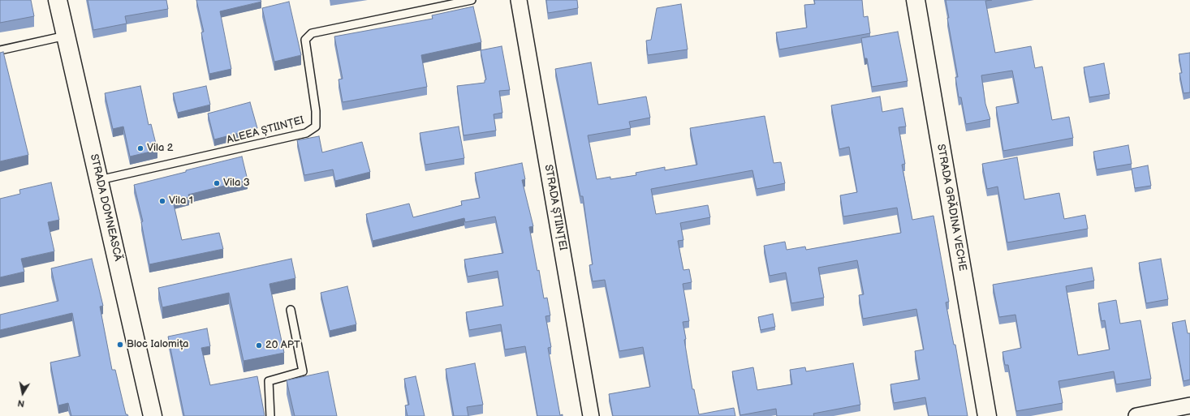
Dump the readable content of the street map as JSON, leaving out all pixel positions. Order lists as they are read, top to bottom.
{
  "streets": {
    "main road": ["STRADA DOMNEASCĂ", "STRADA GRĂDINA VECHE"],
    "street": ["STRADA ȘTIINȚEI"],
    "lane": ["ALEEA ȘTIINȚEI"]
  },
  "crossings": [
    ["ALEEA ȘTIINȚEI", "STRADA DOMNEASCĂ"]
  ],
  "places": [
    "Vila 2",
    "Vila 3",
    "Vila 1",
    "Bloc Ialomița",
    "20 APT"
  ],
  "north": "bottom"
}
